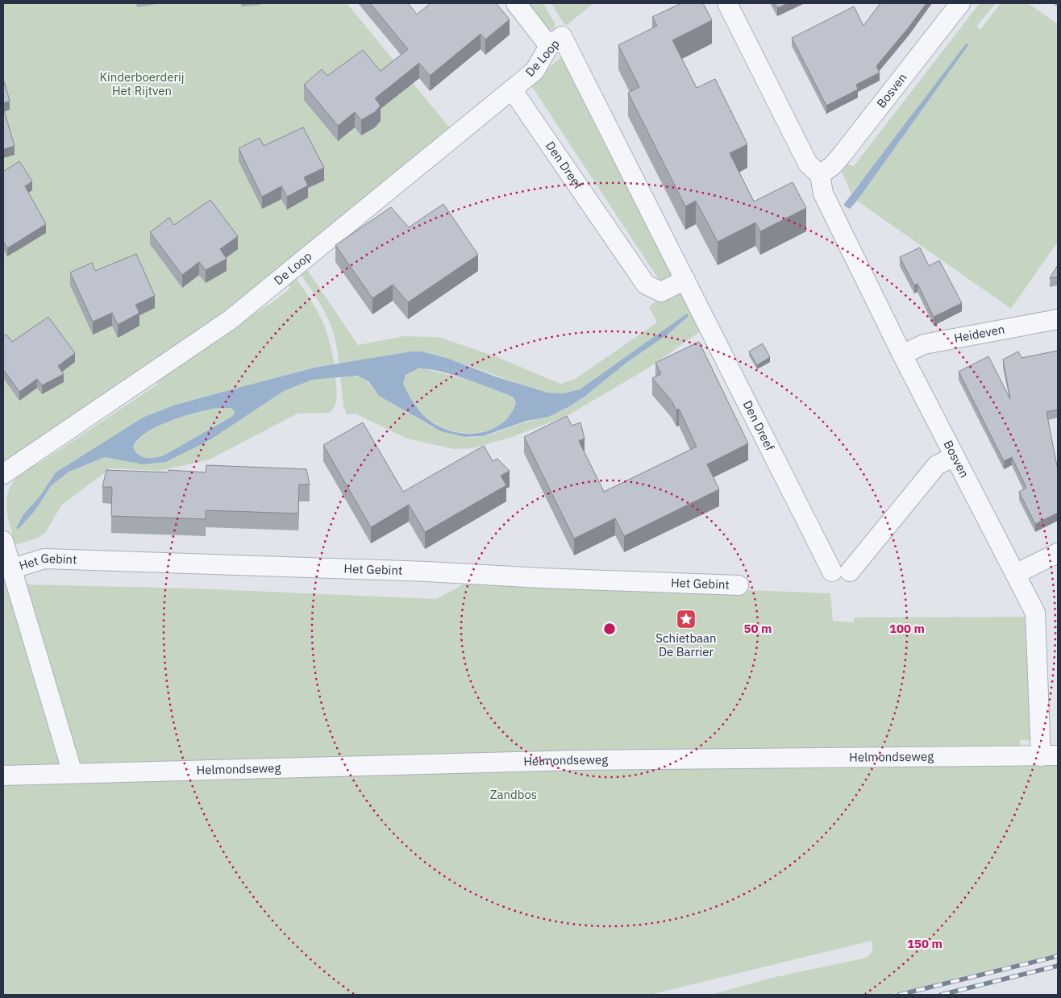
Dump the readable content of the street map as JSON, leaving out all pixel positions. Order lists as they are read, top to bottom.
{
  "streets": {
    "street": [
      "De Loop",
      "Bosven",
      "Den Dreef",
      "Heideven",
      "Het Gebint",
      "Helmondseweg"
    ]
  },
  "crossings": [
    ["De Loop", "Den Dreef"],
    ["Bosven", "Den Dreef"],
    ["Bosven", "Heideven"],
    ["Bosven", "Helmondseweg"]
  ],
  "parks": ["Kinderboerderij Het Rijtven", "Zandbos"],
  "places": {
    "place": ["Schietbaan De Barrier"]
  },
  "rings": ["50 m", "100 m", "150 m"]
}
